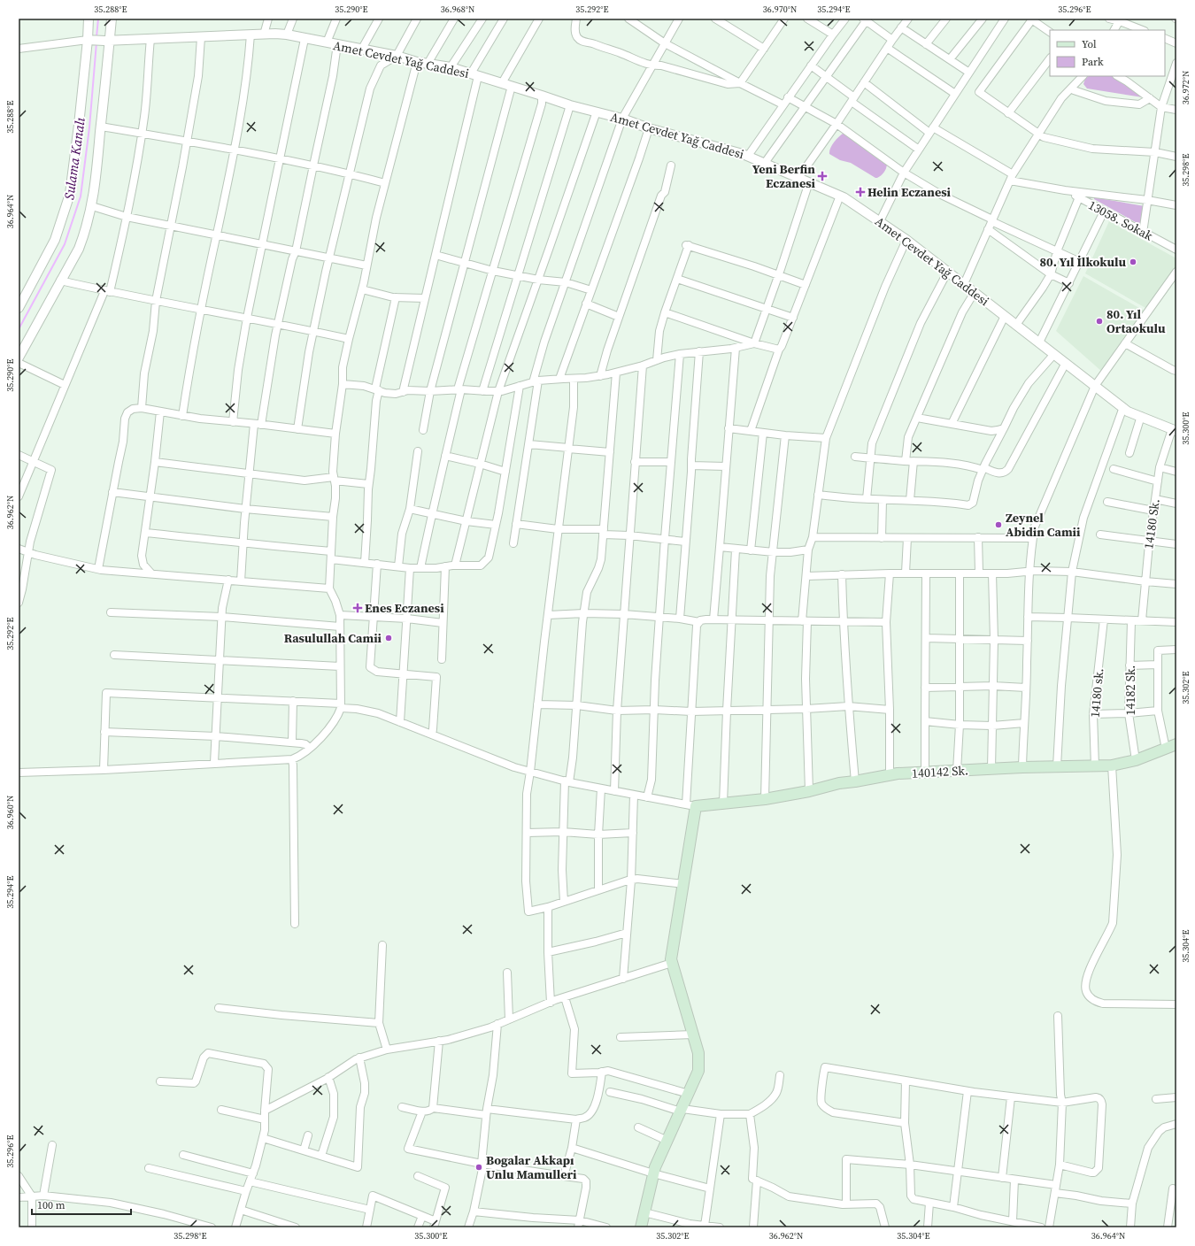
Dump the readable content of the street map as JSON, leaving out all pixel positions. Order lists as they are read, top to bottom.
{
  "streets": {
    "main road": ["140142 Sk."],
    "street": [
      "Amet Cevdet Yağ Caddesi",
      "13058. Sokak",
      "14180 Sk.",
      "14182 Sk.",
      "14180 sk."
    ]
  },
  "crossings": [
    ["Amet Cevdet Yağ Caddesi", "14180 Sk."],
    ["14182 Sk.", "140142 Sk."],
    ["14180 sk.", "140142 Sk."]
  ],
  "water": ["Sulama Kanalı"],
  "places": {
    "health": ["Yeni Berfin Eczanesi", "Helin Eczanesi", "Enes Eczanesi"],
    "other": [
      "80. Yıl İlkokulu",
      "80. Yıl Ortaokulu",
      "Zeynel Abidin Camii",
      "Rasulullah Camii",
      "Bogalar Akkapı Unlu Mamulleri"
    ]
  },
  "legend": ["Yol", "Park"],
  "scale_bar": "100 m",
  "coordinates": [
    "35.288°E",
    "35.290°E",
    "36.968°N",
    "35.292°E",
    "36.970°N",
    "35.294°E",
    "35.296°E",
    "36.972°N",
    "35.298°E",
    "36.964°N",
    "35.300°E",
    "36.962°N",
    "35.302°E",
    "36.960°N",
    "35.304°E"
  ]
}
